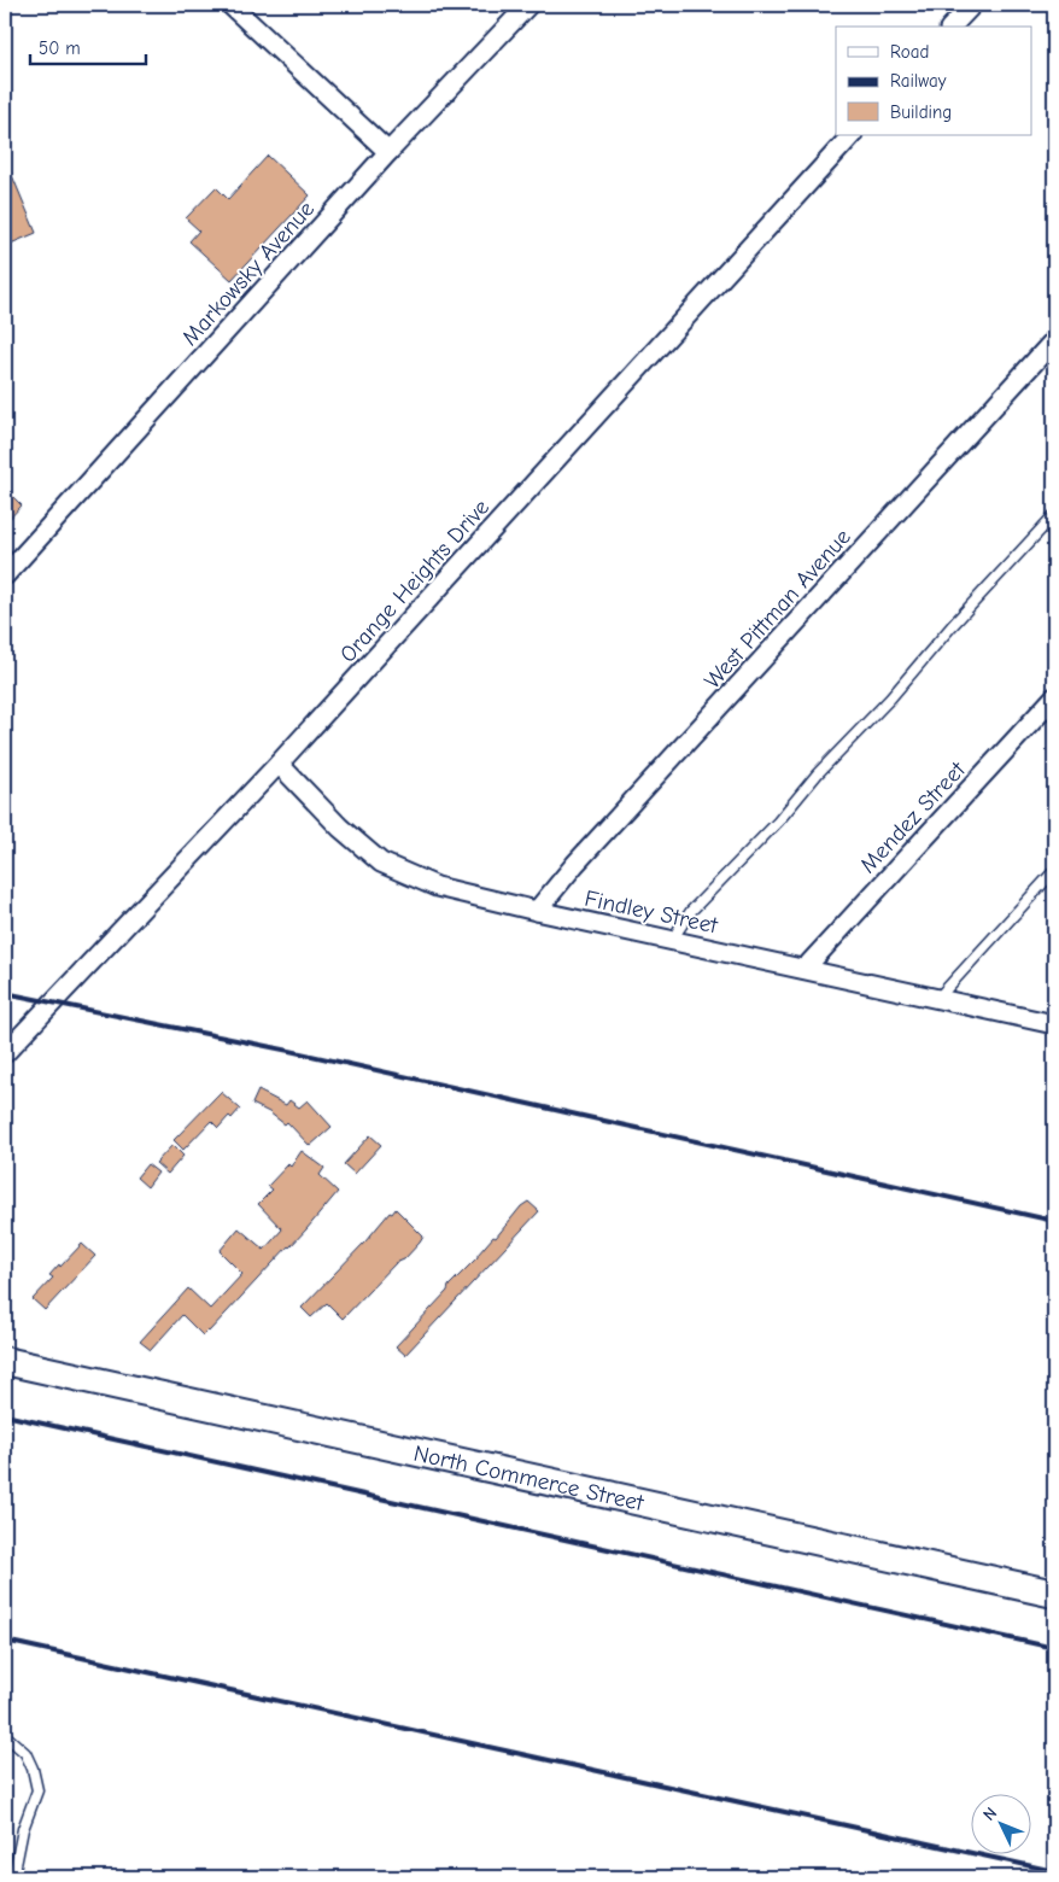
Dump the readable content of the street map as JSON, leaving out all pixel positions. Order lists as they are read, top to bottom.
{
  "streets": {
    "main road": ["North Commerce Street"],
    "street": [
      "Markowsky Avenue",
      "Orange Heights Drive",
      "West Pittman Avenue",
      "Mendez Street",
      "Findley Street"
    ]
  },
  "crossings": [
    ["Orange Heights Drive", "Findley Street"],
    ["West Pittman Avenue", "Findley Street"],
    ["Mendez Street", "Findley Street"]
  ],
  "legend": ["Road", "Railway", "Building"],
  "scale_bar": "50 m",
  "north": "top left"
}
